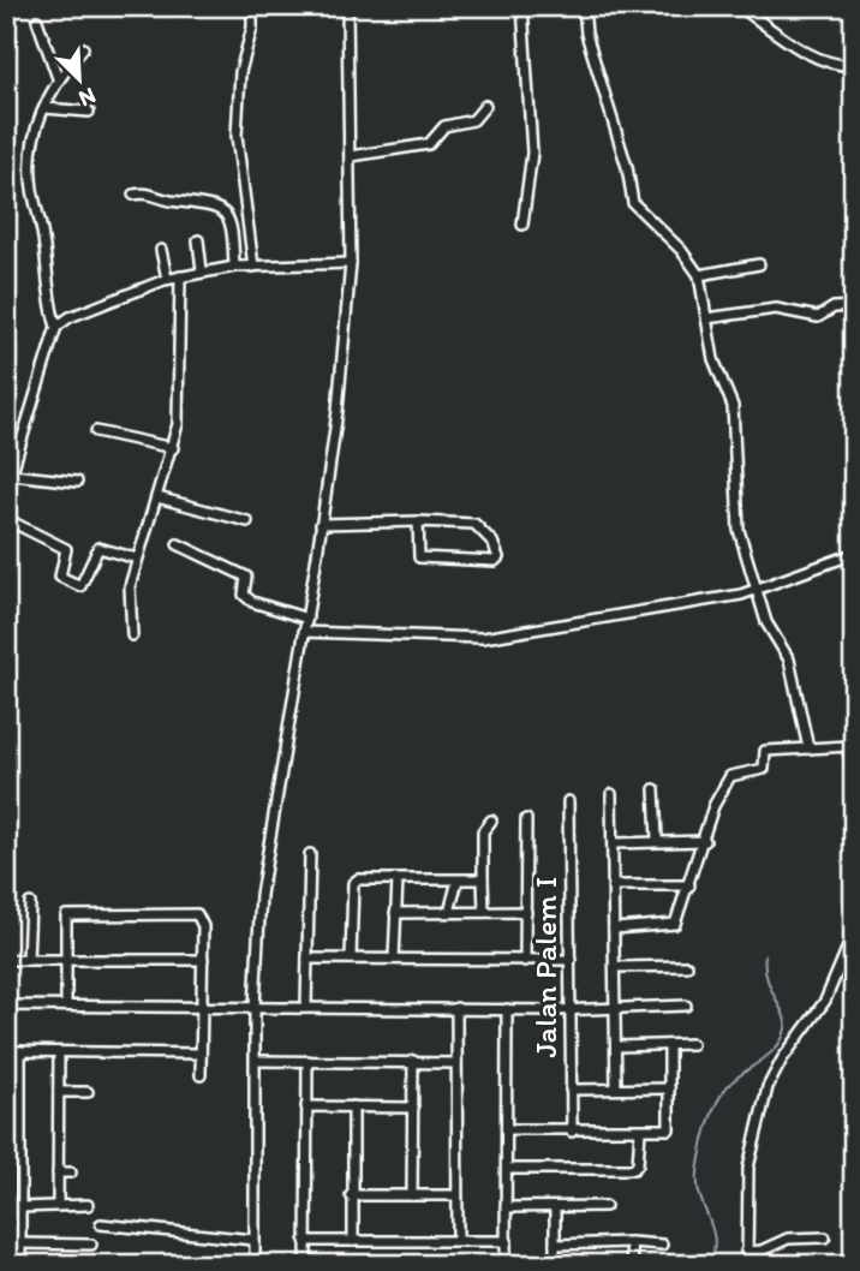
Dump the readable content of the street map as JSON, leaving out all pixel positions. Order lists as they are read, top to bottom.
{
  "streets": {
    "street": ["Jalan Palem I"]
  },
  "north": "bottom right"
}
